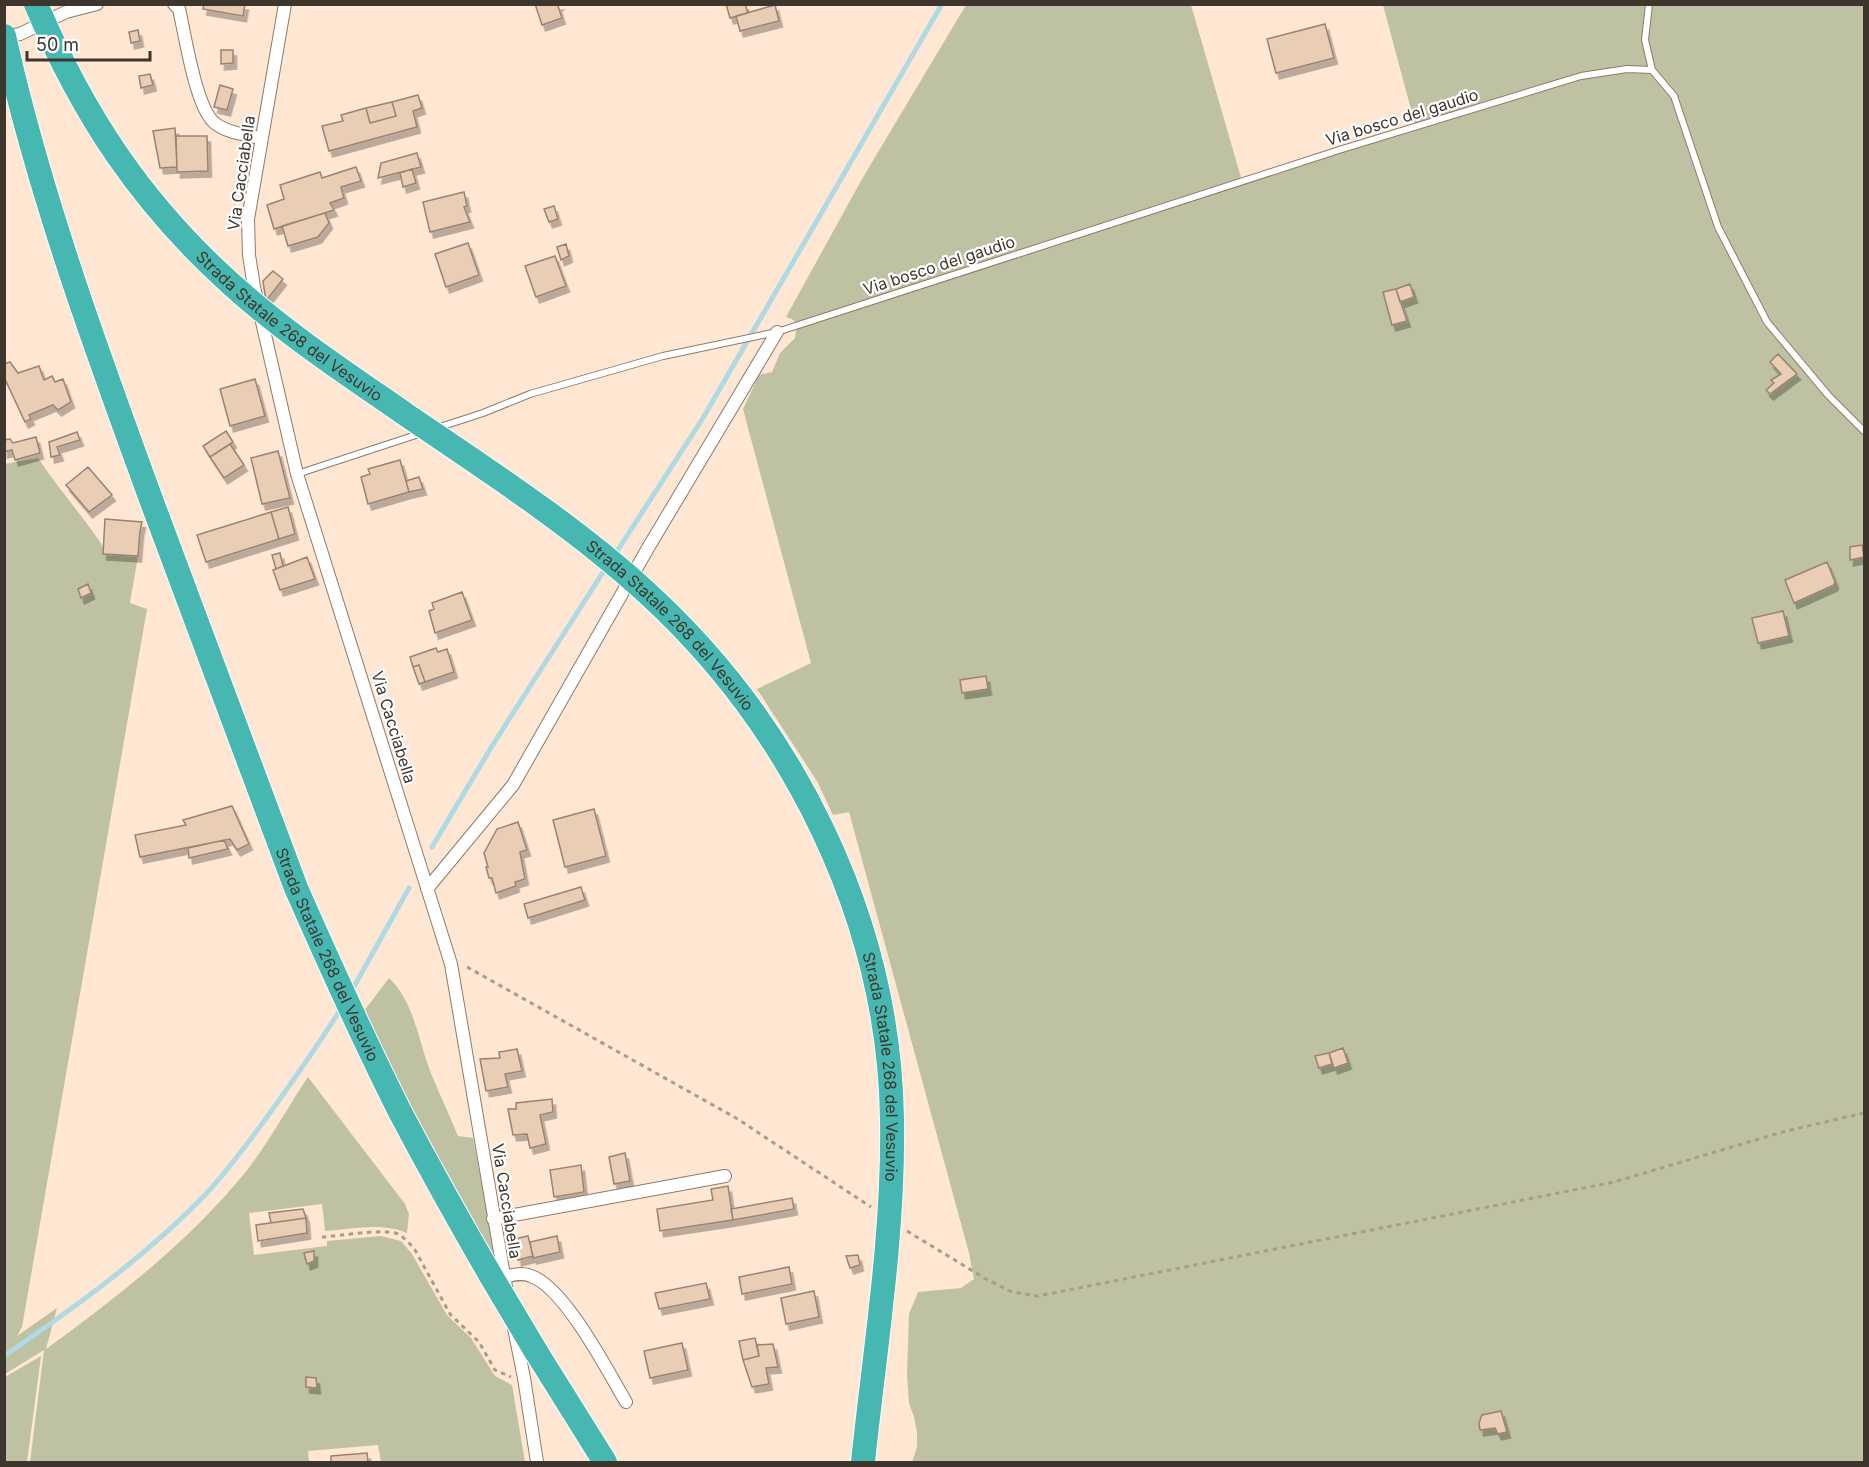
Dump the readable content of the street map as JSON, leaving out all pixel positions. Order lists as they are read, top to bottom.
{
  "streets": {
    "highway": ["Strada Statale 268 del Vesuvio"],
    "street": ["Via Cacciabella"],
    "lane": ["Via bosco del gaudio"]
  },
  "crossings": [
    ["Via bosco del gaudio", "Via Cacciabella"],
    ["Via Cacciabella", "Strada Statale 268 del Vesuvio"]
  ],
  "scale_bar": "50 m"
}
